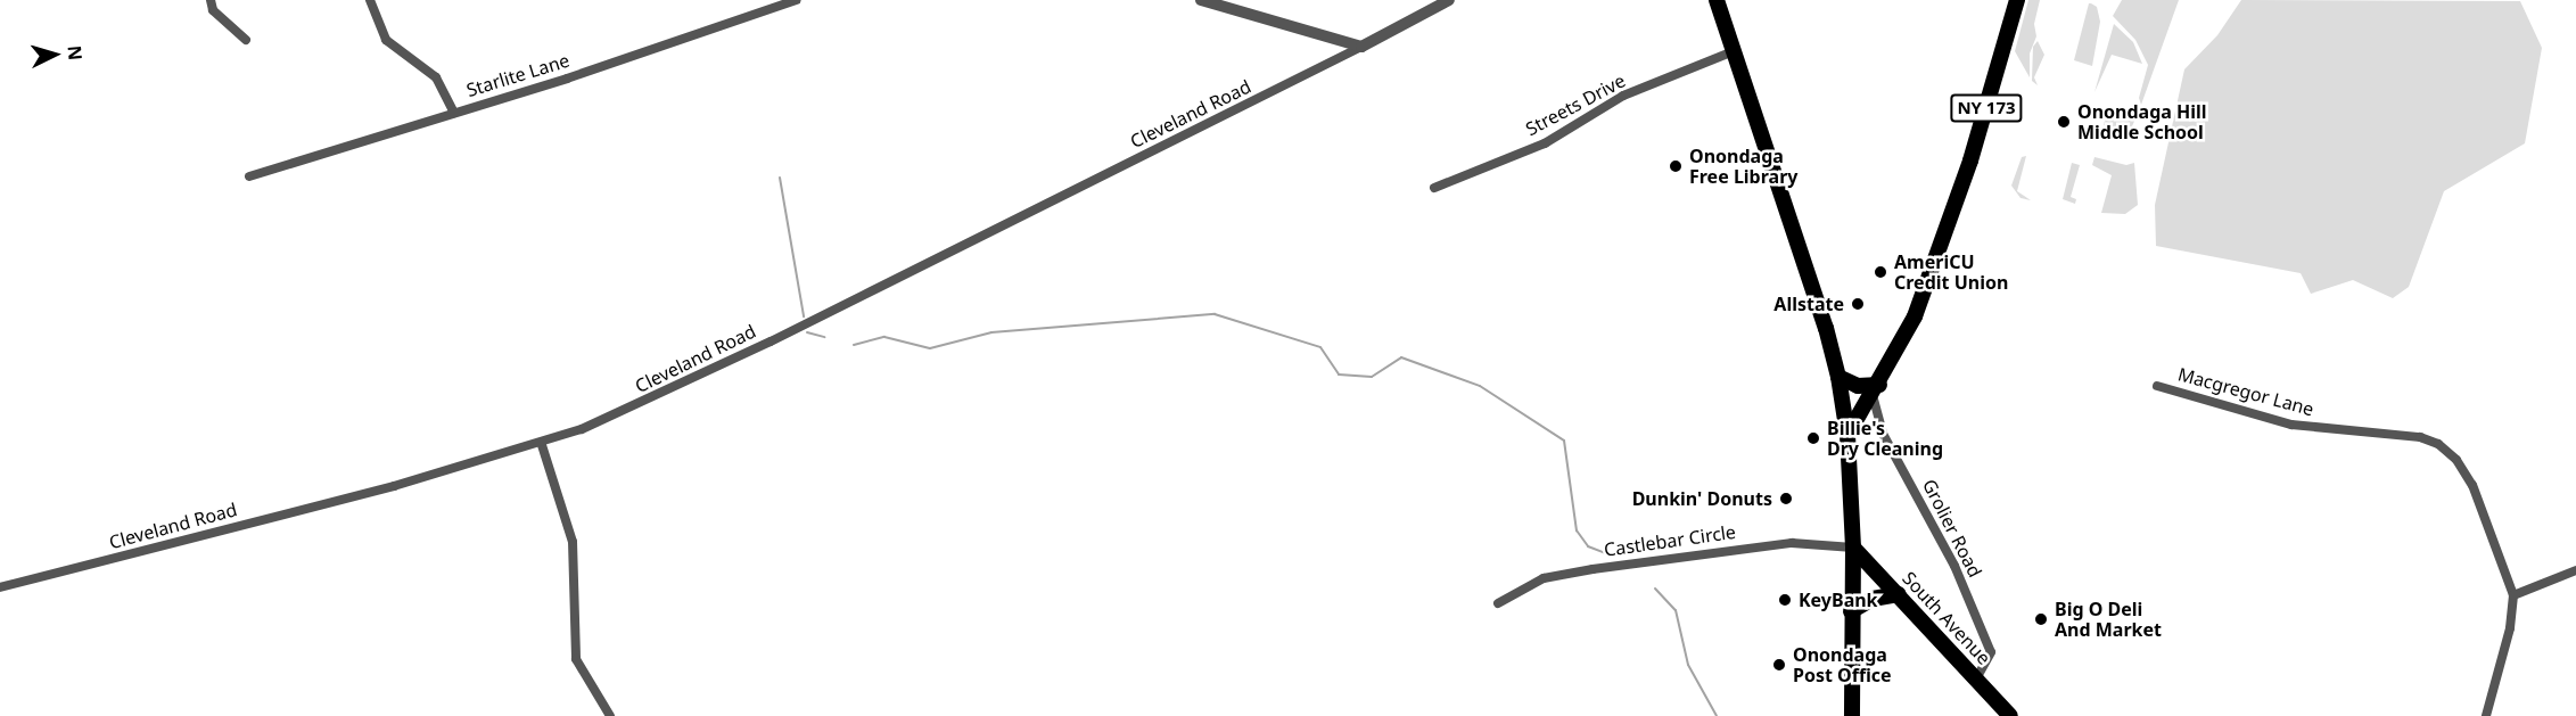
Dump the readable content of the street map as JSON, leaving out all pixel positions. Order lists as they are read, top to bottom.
{
  "streets": {
    "main road": ["NY 173", "South Avenue"],
    "street": [
      "Starlite Lane",
      "Streets Drive",
      "Cleveland Road",
      "Macgregor Lane",
      "Grolier Road",
      "Castlebar Circle"
    ]
  },
  "crossings": [
    ["NY 173", "Grolier Road"],
    ["Grolier Road", "South Avenue"],
    ["Castlebar Circle", "South Avenue"]
  ],
  "places": [
    "Onondaga Hill Middle School",
    "Onondaga Free Library",
    "AmeriCU Credit Union",
    "Allstate",
    "Billie's Dry Cleaning",
    "Dunkin' Donuts",
    "KeyBank",
    "Big O Deli And Market",
    "Onondaga Post Office"
  ],
  "north": "right"
}
